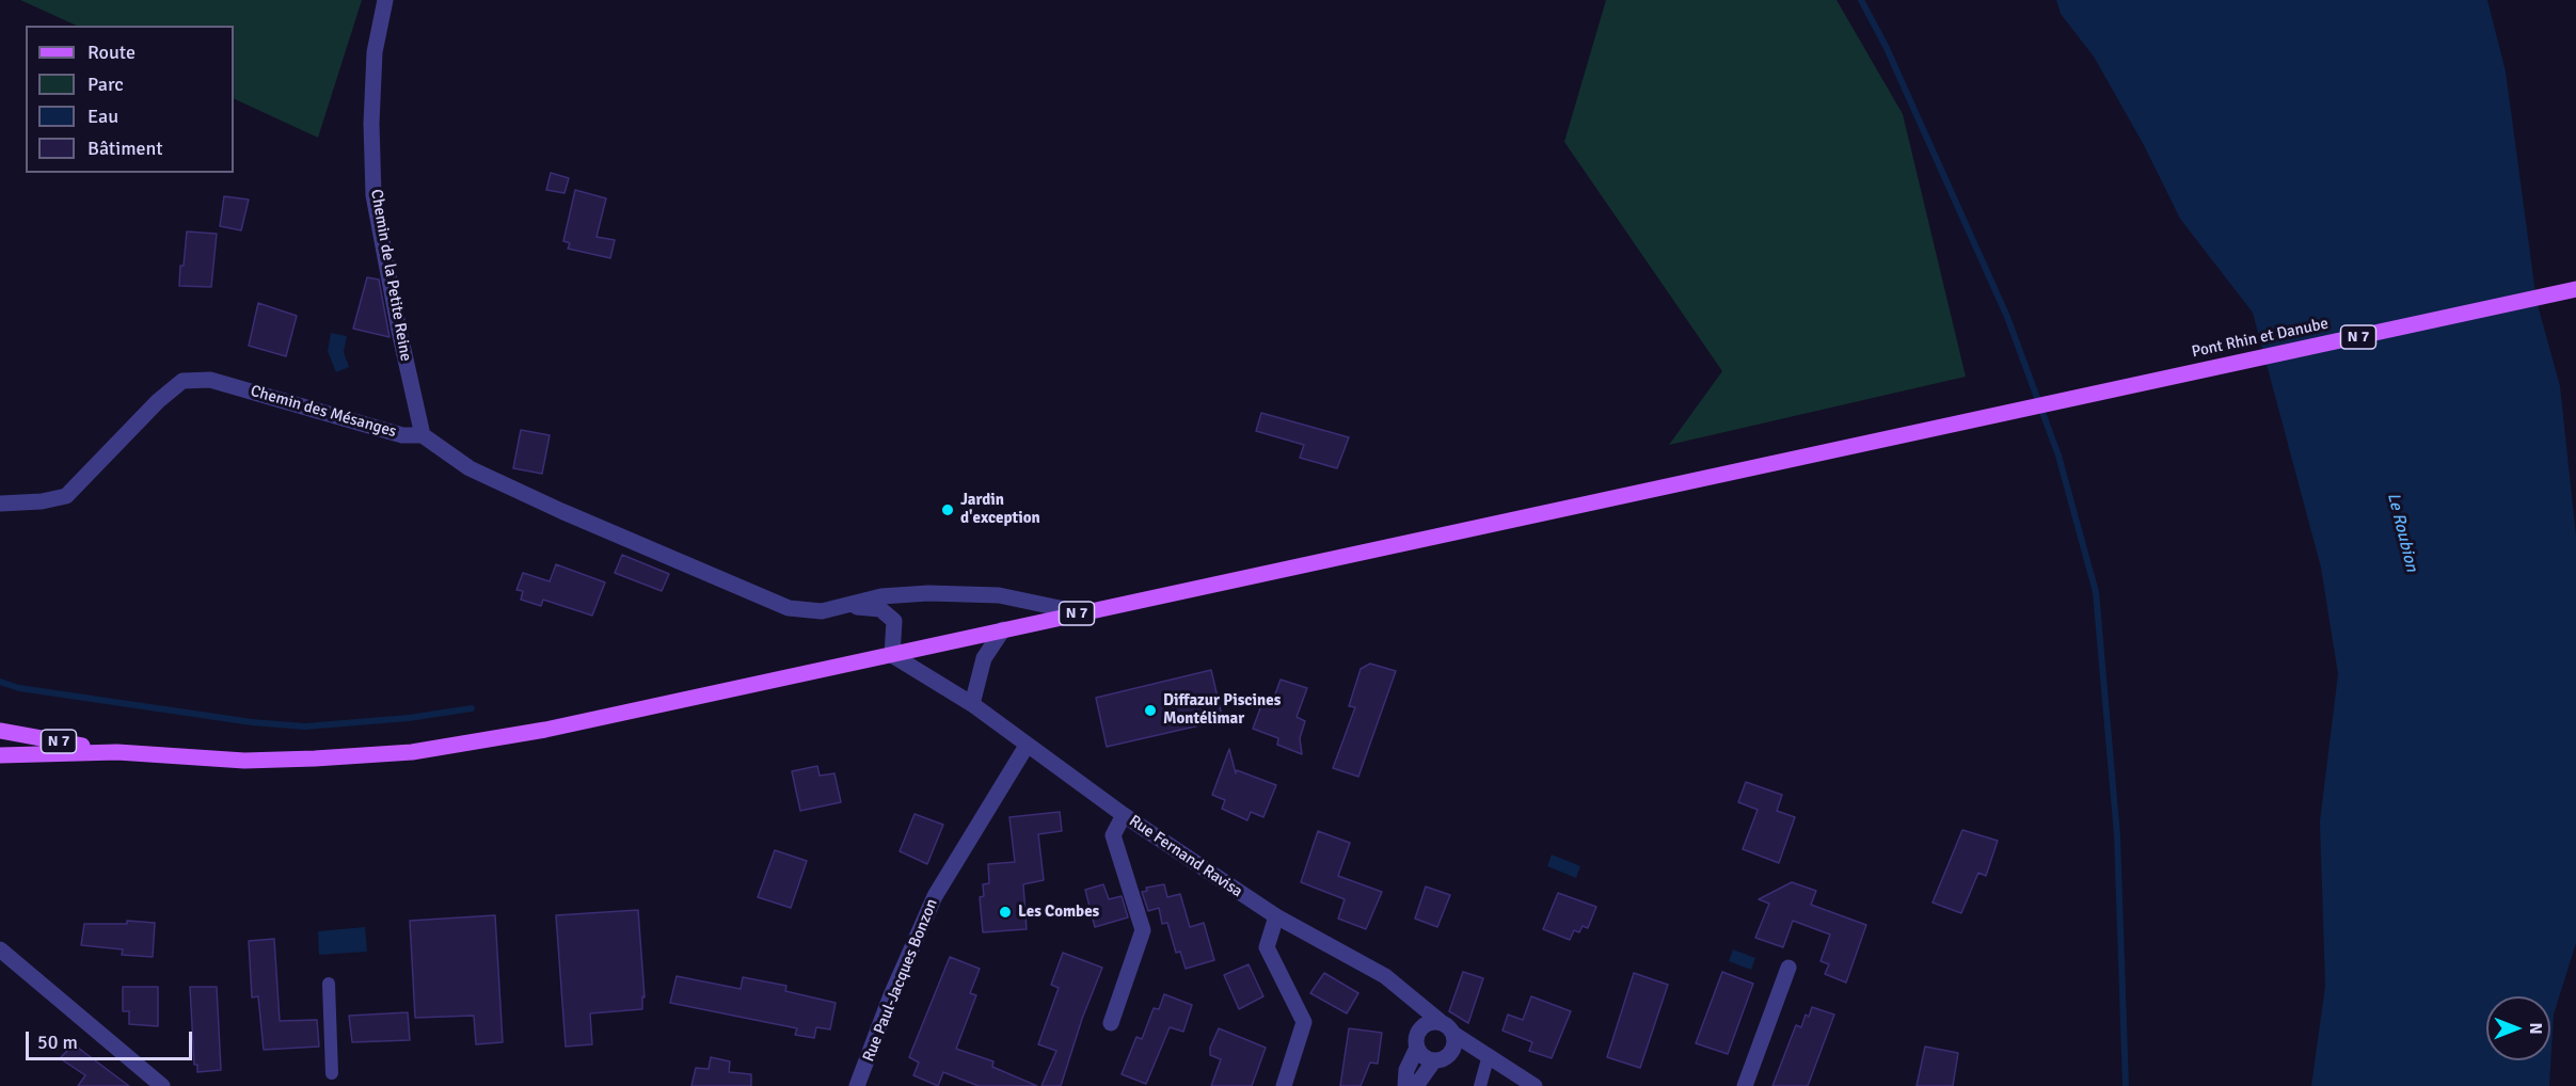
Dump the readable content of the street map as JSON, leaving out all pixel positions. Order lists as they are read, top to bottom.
{
  "streets": {
    "main road": ["N 7", "Pont Rhin et Danube"],
    "street": [
      "Chemin de la Petite Reine",
      "Chemin des Mésanges",
      "Rue Fernand Ravisa",
      "Rue Paul-Jacques Bonzon"
    ]
  },
  "crossings": [
    ["Chemin de la Petite Reine", "Chemin des Mésanges"],
    ["N 7", "Pont Rhin et Danube"],
    ["N 7", "Chemin des Mésanges"],
    ["N 7", "Rue Fernand Ravisa"],
    ["Pont Rhin et Danube", "Chemin des Mésanges"],
    ["Chemin des Mésanges", "Rue Fernand Ravisa"],
    ["Rue Fernand Ravisa", "Rue Paul-Jacques Bonzon"]
  ],
  "water": ["Le Roubion"],
  "places": ["Jardin d'exception", "Diffazur Piscines Montélimar", "Les Combes"],
  "legend": [
    "Route",
    "Parc",
    "Eau",
    "Bâtiment"
  ],
  "scale_bar": "50 m",
  "north": "right"
}
